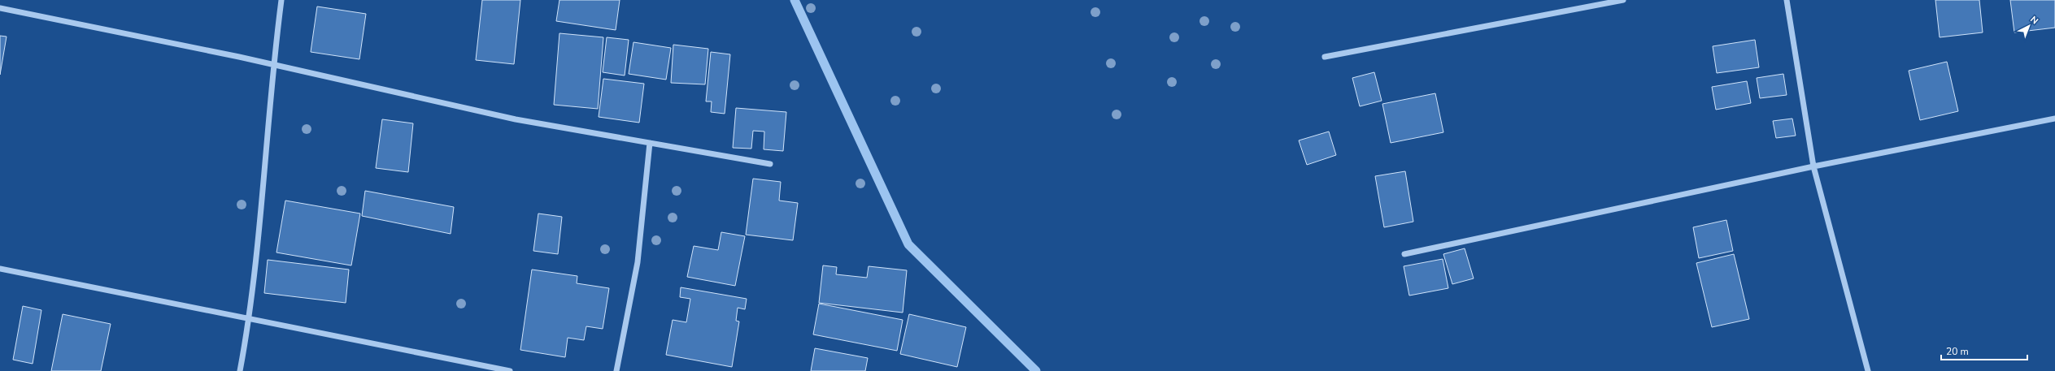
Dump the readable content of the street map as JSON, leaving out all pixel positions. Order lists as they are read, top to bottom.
{
  "scale_bar": "20 m",
  "north": "top right"
}
